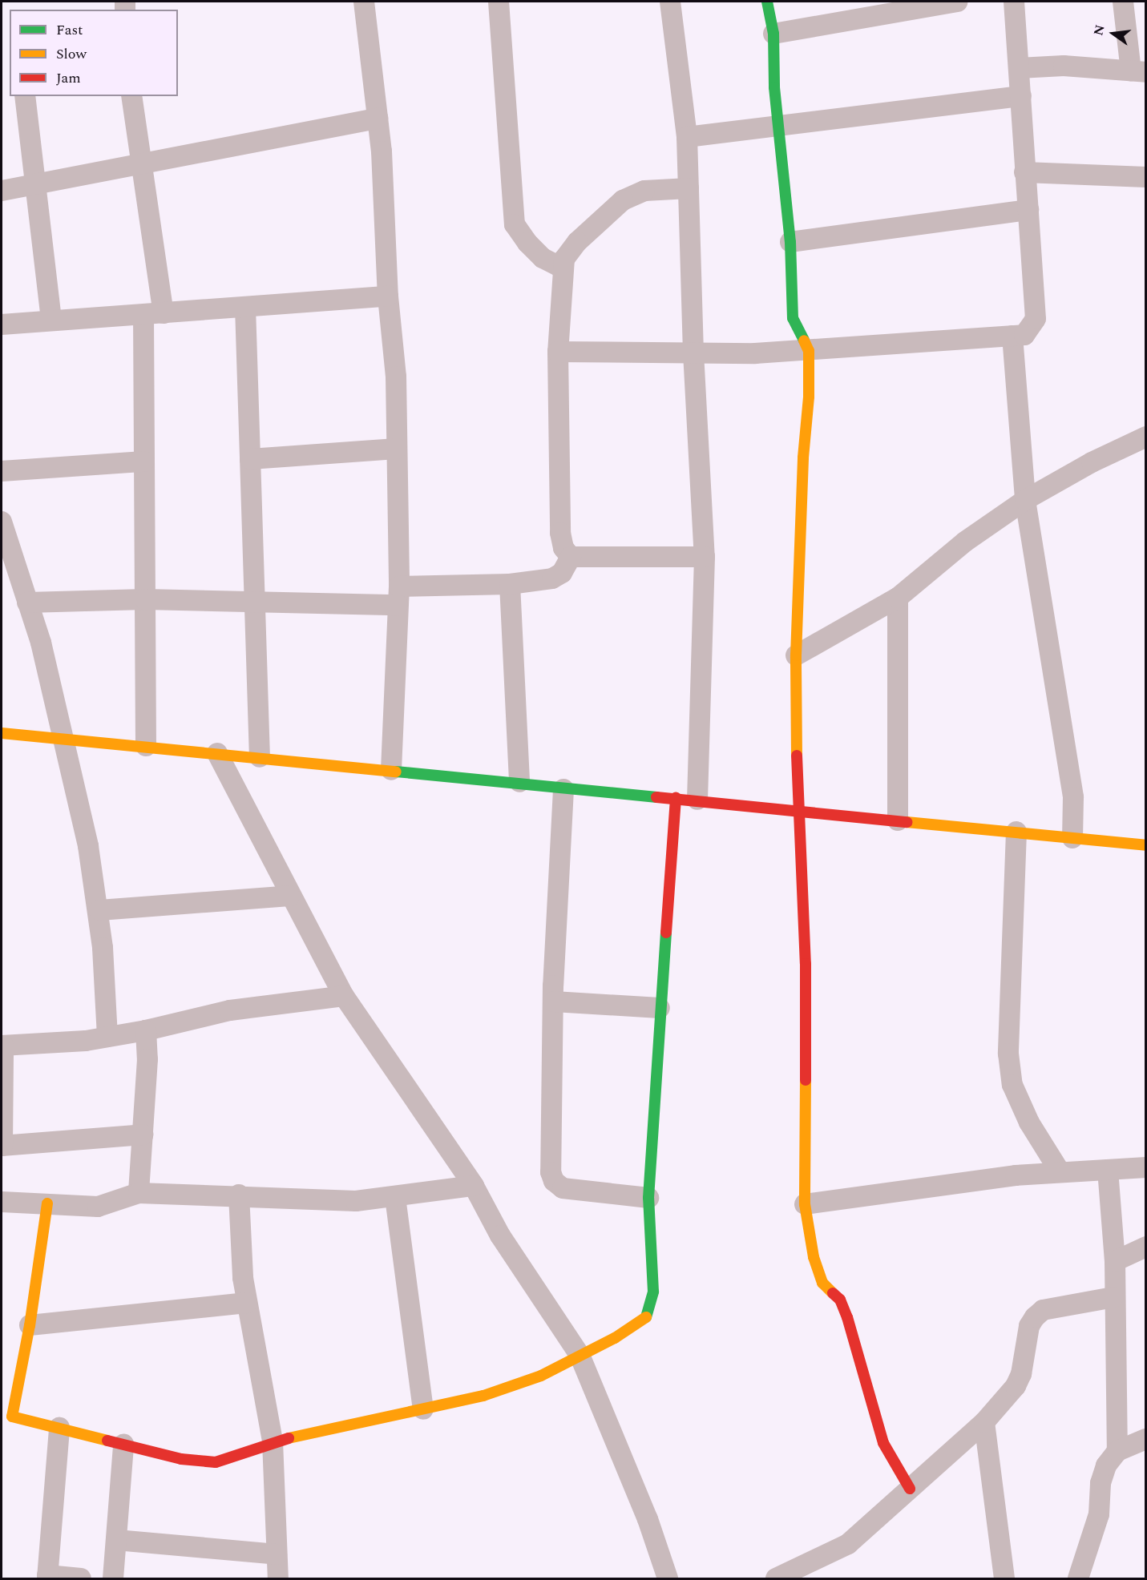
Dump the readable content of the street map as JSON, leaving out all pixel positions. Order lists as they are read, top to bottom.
{
  "legend": ["Fast", "Slow", "Jam"],
  "north": "left"
}
